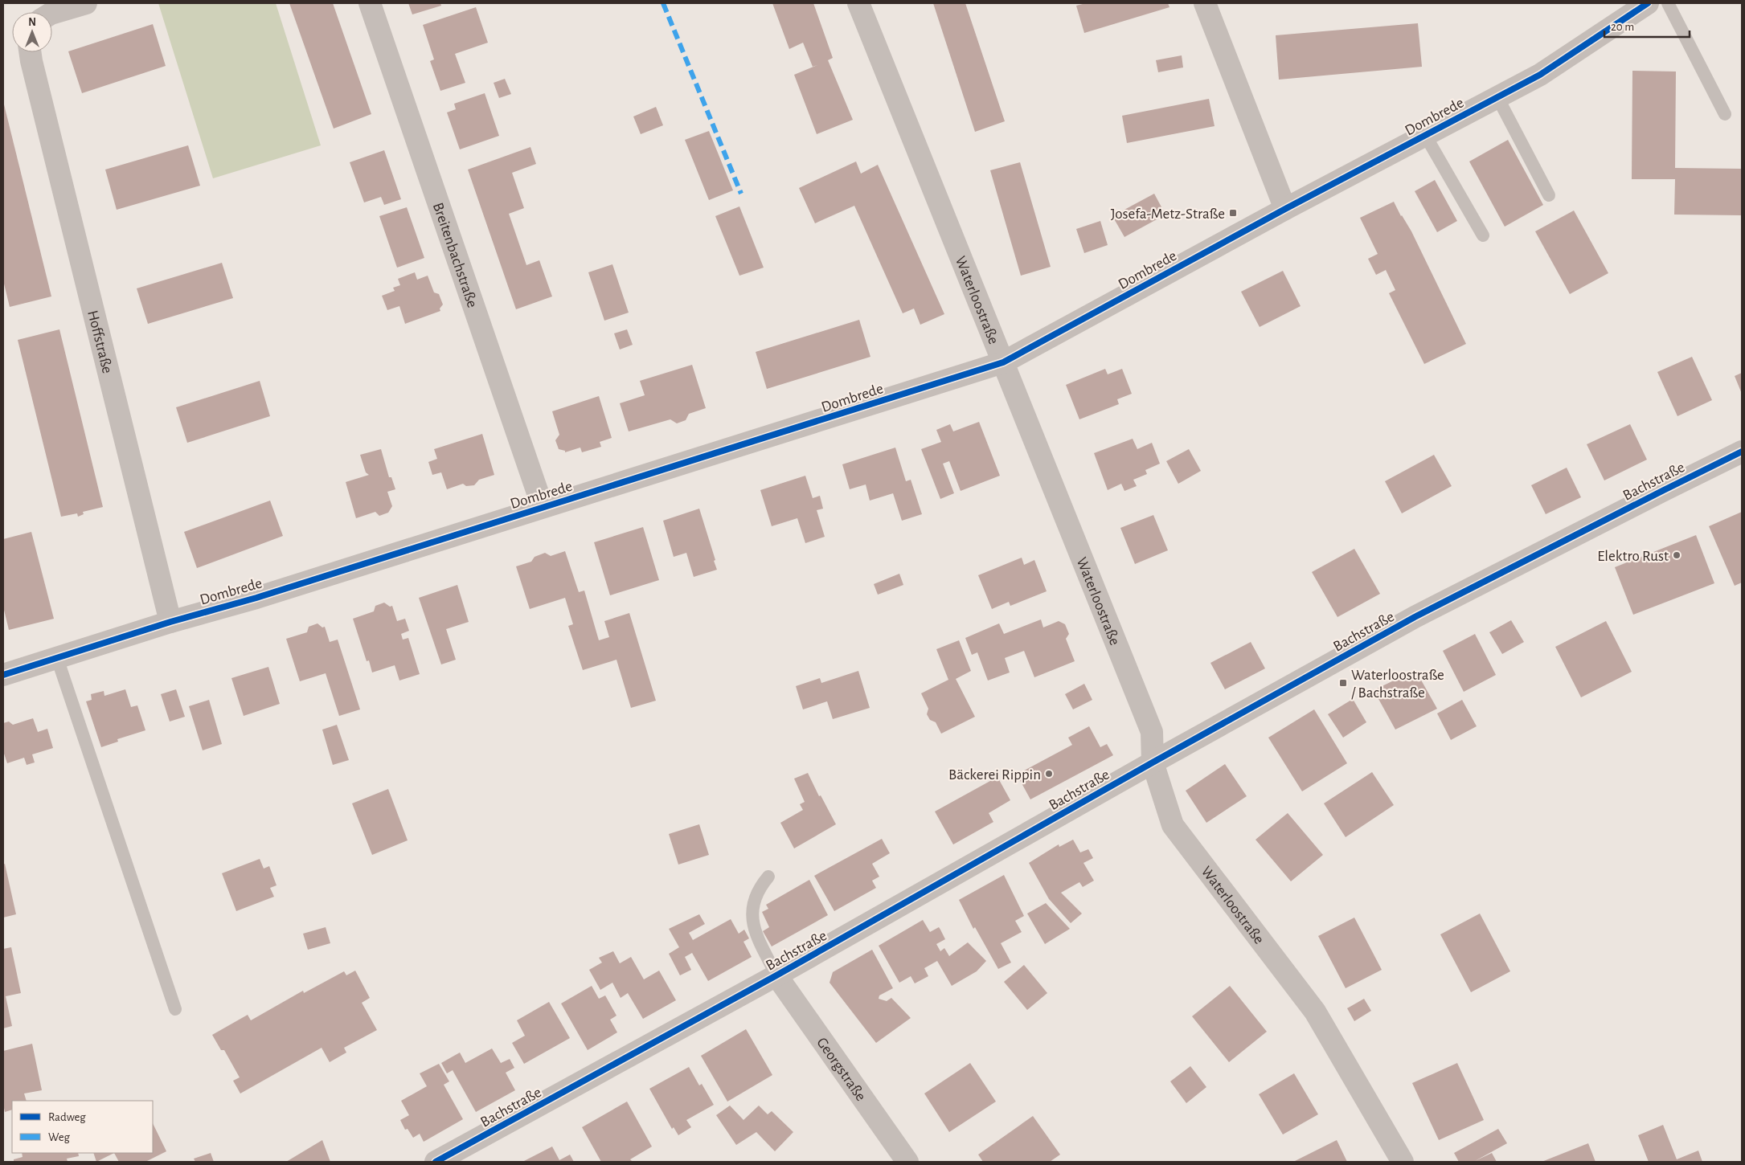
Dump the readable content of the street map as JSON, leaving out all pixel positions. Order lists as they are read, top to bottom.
{
  "streets": {
    "street": [
      "Dombrede",
      "Breitenbachstraße",
      "Waterloostraße",
      "Hoffstraße",
      "Bachstraße",
      "Georgstraße"
    ]
  },
  "crossings": [
    ["Dombrede", "Breitenbachstraße"],
    ["Dombrede", "Waterloostraße"],
    ["Dombrede", "Hoffstraße"],
    ["Waterloostraße", "Bachstraße"],
    ["Bachstraße", "Georgstraße"]
  ],
  "places": {
    "transit": ["Josefa-Metz-Straße", "Waterloostraße / Bachstraße"],
    "other": ["Elektro Rust", "Bäckerei Rippin"]
  },
  "legend": ["Radweg", "Weg"],
  "scale_bar": "20 m",
  "north": "top"
}
